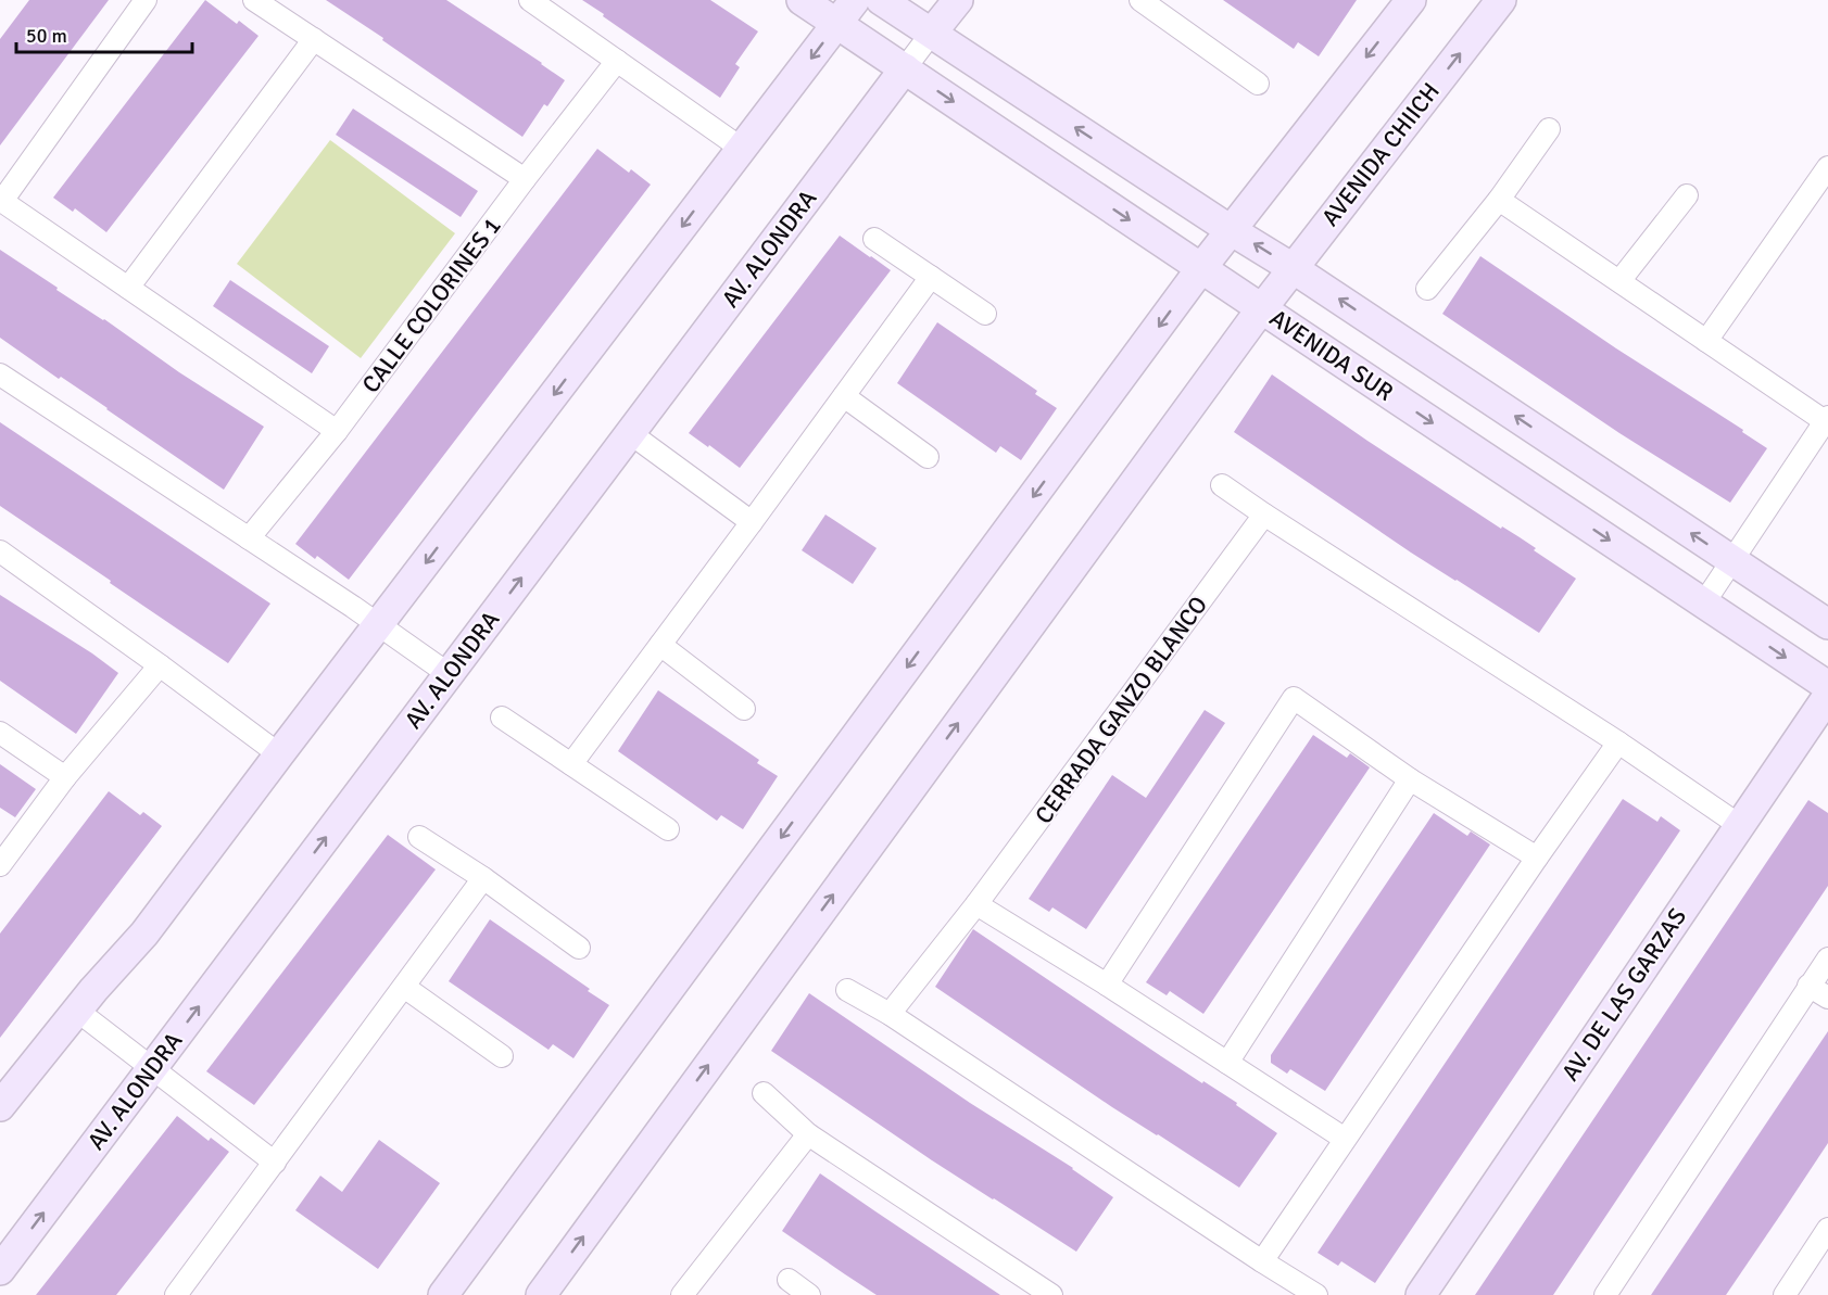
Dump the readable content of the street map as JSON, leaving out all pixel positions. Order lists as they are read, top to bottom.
{
  "streets": {
    "main road": [
      "AVENIDA CHIICH",
      "AV. ALONDRA",
      "AVENIDA SUR",
      "AV. DE LAS GARZAS"
    ],
    "street": ["CALLE COLORINES 1", "CERRADA GANZO BLANCO"]
  },
  "crossings": [
    ["AVENIDA CHIICH", "AVENIDA SUR"],
    ["AV. ALONDRA", "AVENIDA SUR"]
  ],
  "scale_bar": "50 m"
}
